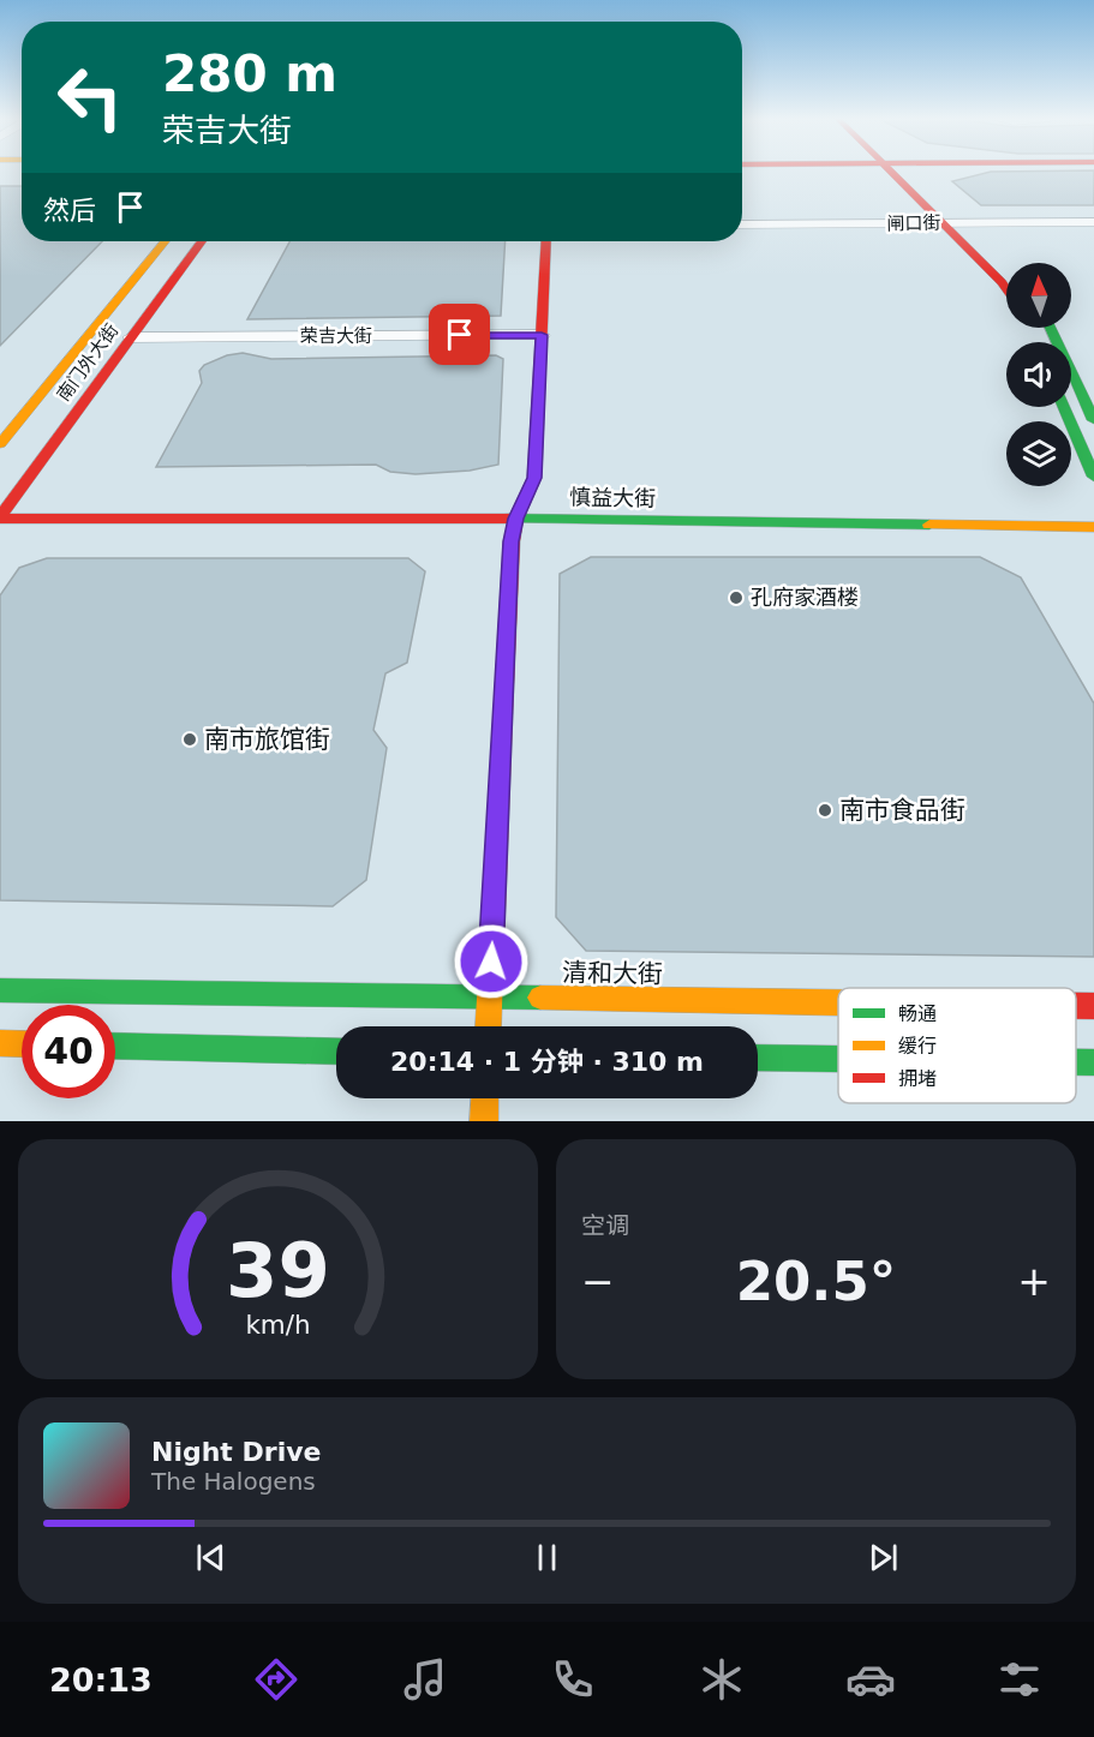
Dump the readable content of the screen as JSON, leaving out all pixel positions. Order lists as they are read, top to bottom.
{
  "streets": {
    "street": [
      "闸口街",
      "荣吉大街",
      "南门外大街",
      "慎益大街",
      "清和大街"
    ]
  },
  "crossings": [
    ["荣吉大街", "南门外大街"],
    ["南门外大街", "慎益大街"]
  ],
  "places": ["孔府家酒楼", "南市旅馆街", "南市食品街"],
  "legend": ["畅通", "缓行", "拥堵"],
  "north": "top",
  "page": {
    "turn": ["280 m", "荣吉大街"],
    "then": "然后",
    "limit": "40",
    "trip": "20:14 · 1 分钟 · 310 m",
    "tile": "空调",
    "heat": ["−", "20.5°", "+"],
    "song": ["Night Drive", "The Halogens"],
    "tabs": "20:13",
    "gauge": ["39", "km/h"]
  }
}
